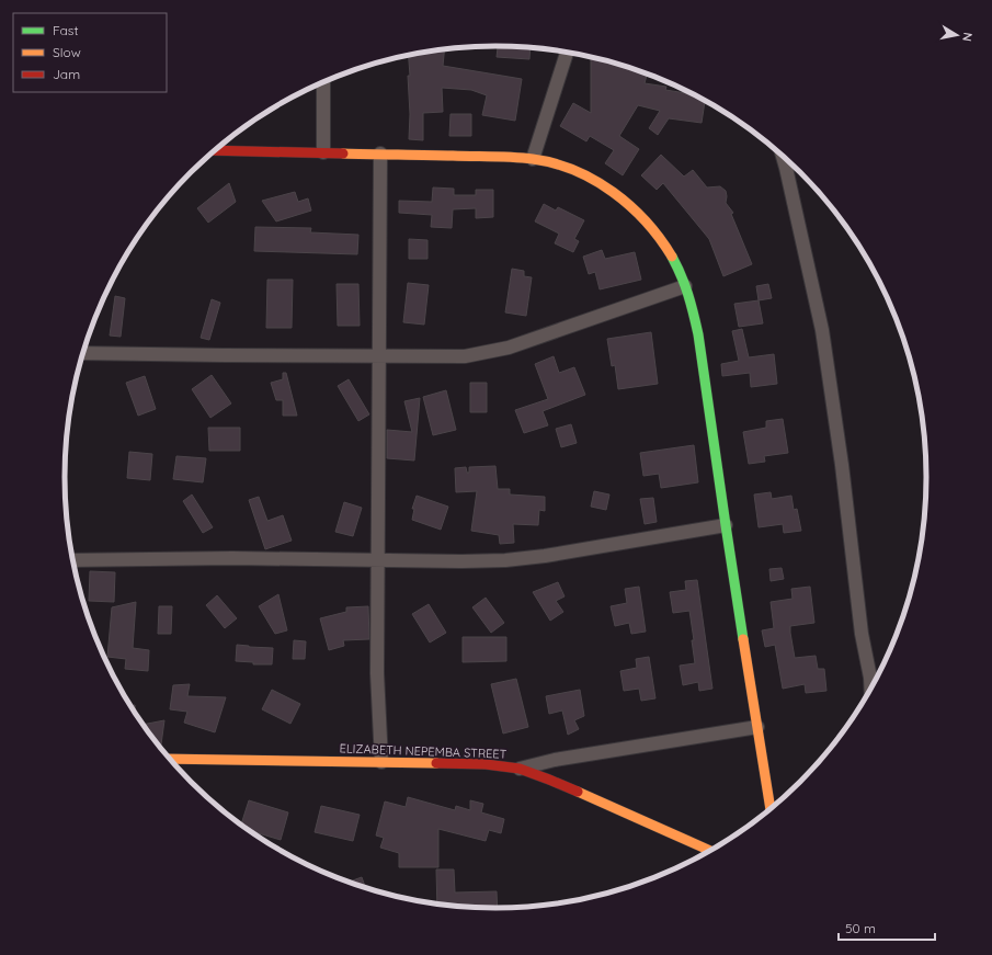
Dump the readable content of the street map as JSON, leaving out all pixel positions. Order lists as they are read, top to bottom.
{
  "streets": {
    "street": ["ELIZABETH NEPEMBA STREET"]
  },
  "legend": ["Fast", "Slow", "Jam"],
  "scale_bar": "50 m",
  "north": "right"
}
